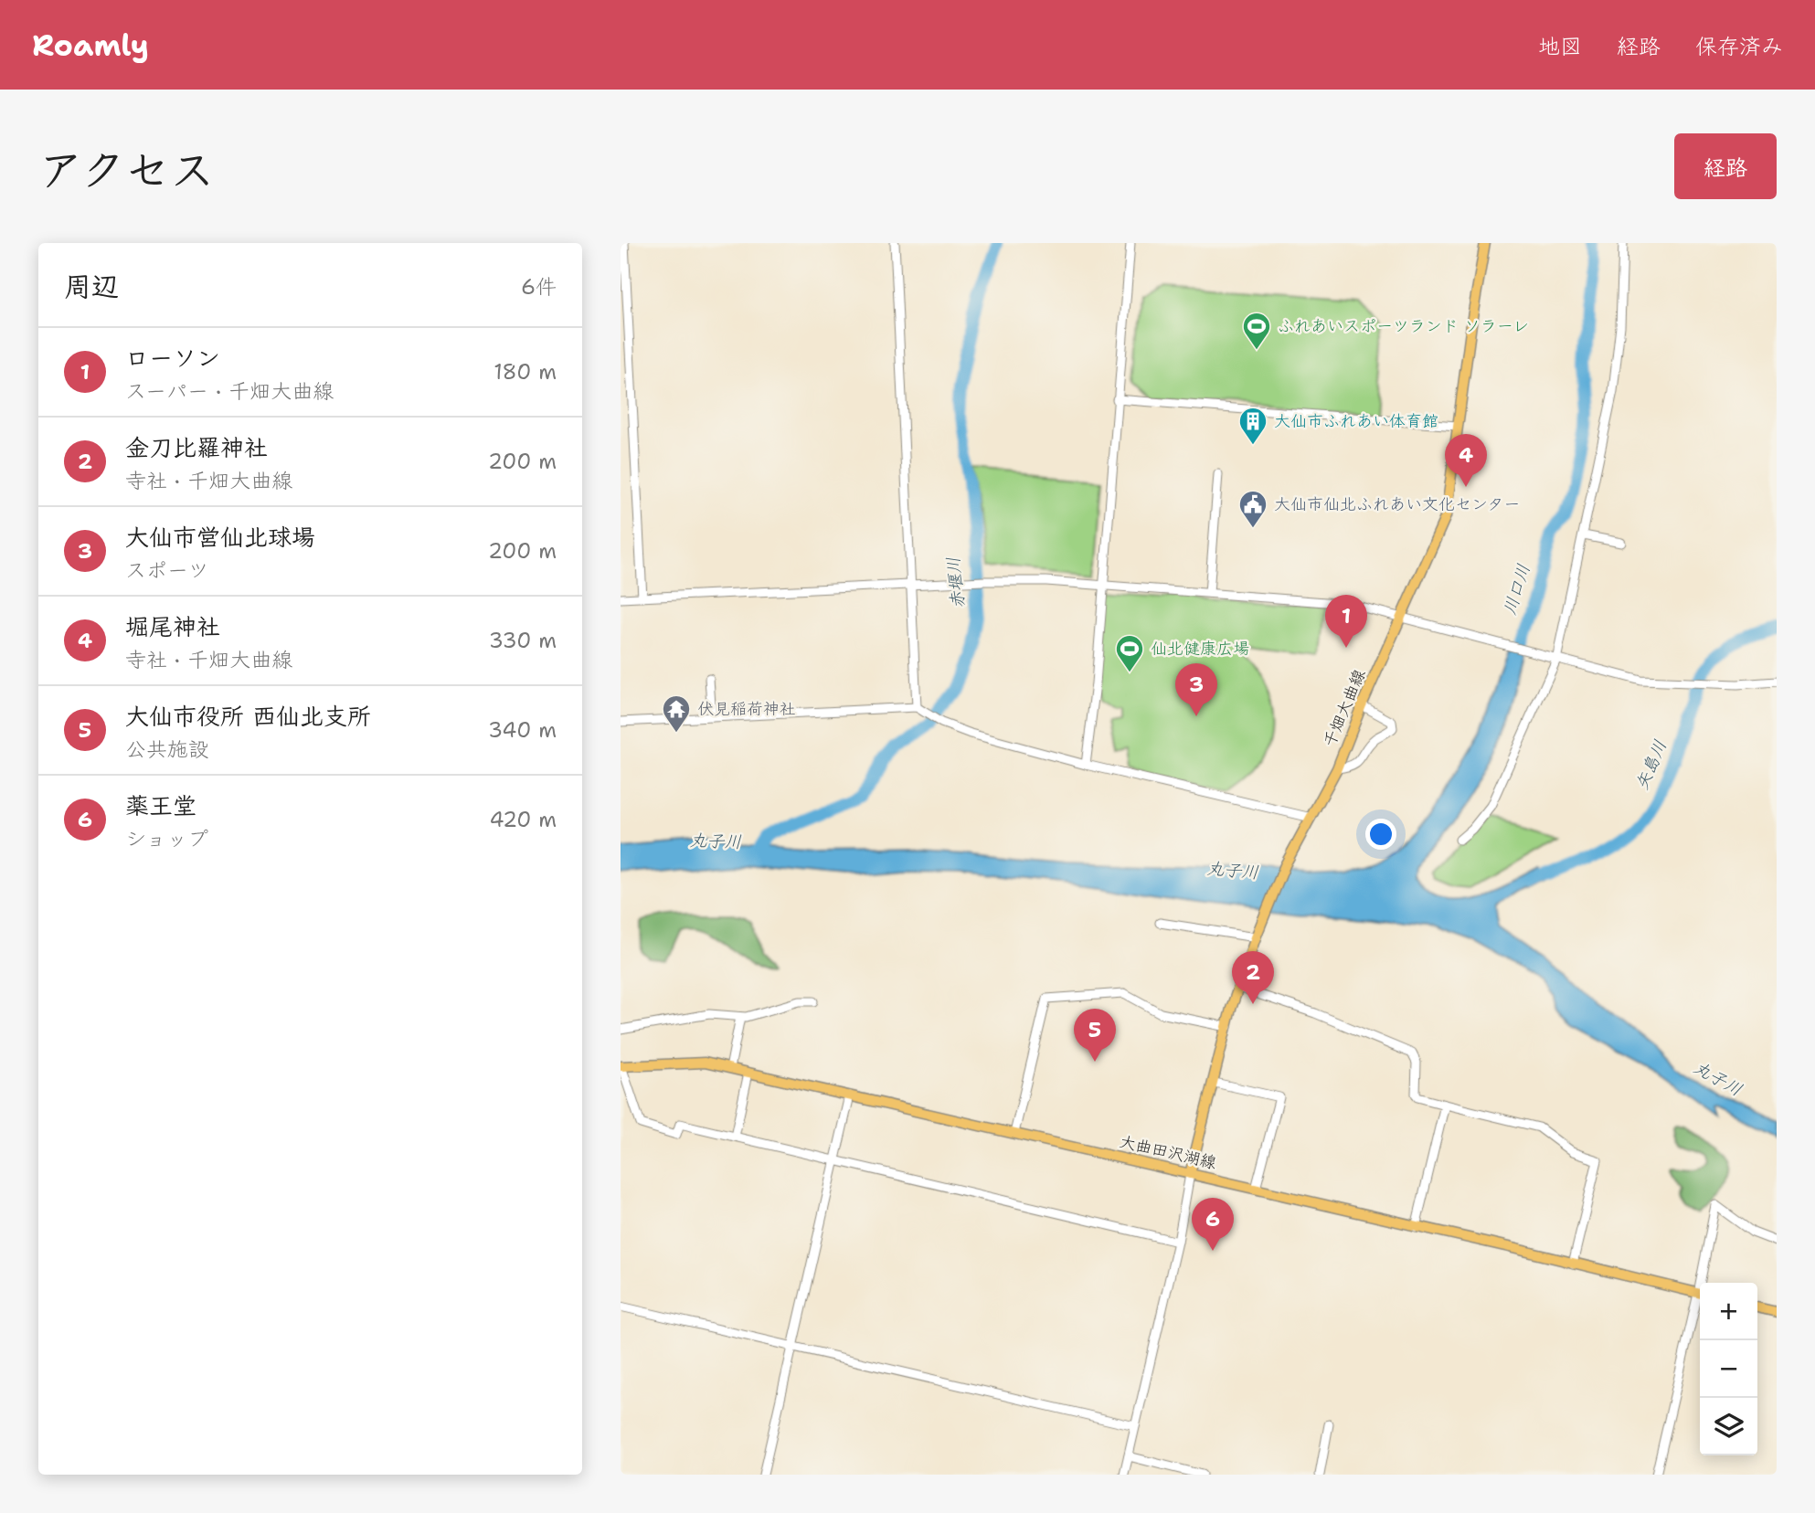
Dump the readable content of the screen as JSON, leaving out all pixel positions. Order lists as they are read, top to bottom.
{
  "streets": {
    "main road": ["千畑大曲線", "大曲田沢湖線"]
  },
  "crossings": [
    ["千畑大曲線", "大曲田沢湖線"]
  ],
  "water": [
    "赤堰川",
    "川口川",
    "矢島川",
    "丸子川"
  ],
  "places": {
    "sports": ["ふれあいスポーツランド ソラーレ", "仙北健康広場"],
    "building": ["大仙市ふれあい体育館"],
    "public building": ["大仙市仙北ふれあい文化センター"],
    "temple": ["伏見稲荷神社"]
  },
  "page": {
    "header": "Roamly",
    "nav": ["地図", "経路", "保存済み"],
    "title": "アクセス",
    "buttons": "経路",
    "heading": ["周辺", "6件"],
    "list": [
      {
        "mark": "1",
        "name": "ローソン",
        "note": "スーパー · 千畑大曲線",
        "value": "180 m"
      },
      {
        "mark": "2",
        "name": "金刀比羅神社",
        "note": "寺社 · 千畑大曲線",
        "value": "200 m"
      },
      {
        "mark": "3",
        "name": "大仙市営仙北球場",
        "note": "スポーツ",
        "value": "200 m"
      },
      {
        "mark": "4",
        "name": "堀尾神社",
        "note": "寺社 · 千畑大曲線",
        "value": "330 m"
      },
      {
        "mark": "5",
        "name": "大仙市役所 西仙北支所",
        "note": "公共施設",
        "value": "340 m"
      },
      {
        "mark": "6",
        "name": "薬王堂",
        "note": "ショップ",
        "value": "420 m"
      }
    ],
    "pins": [
      "4",
      "1",
      "3",
      "2",
      "5",
      "6"
    ],
    "map_buttons": ["+", "−"]
  }
}
